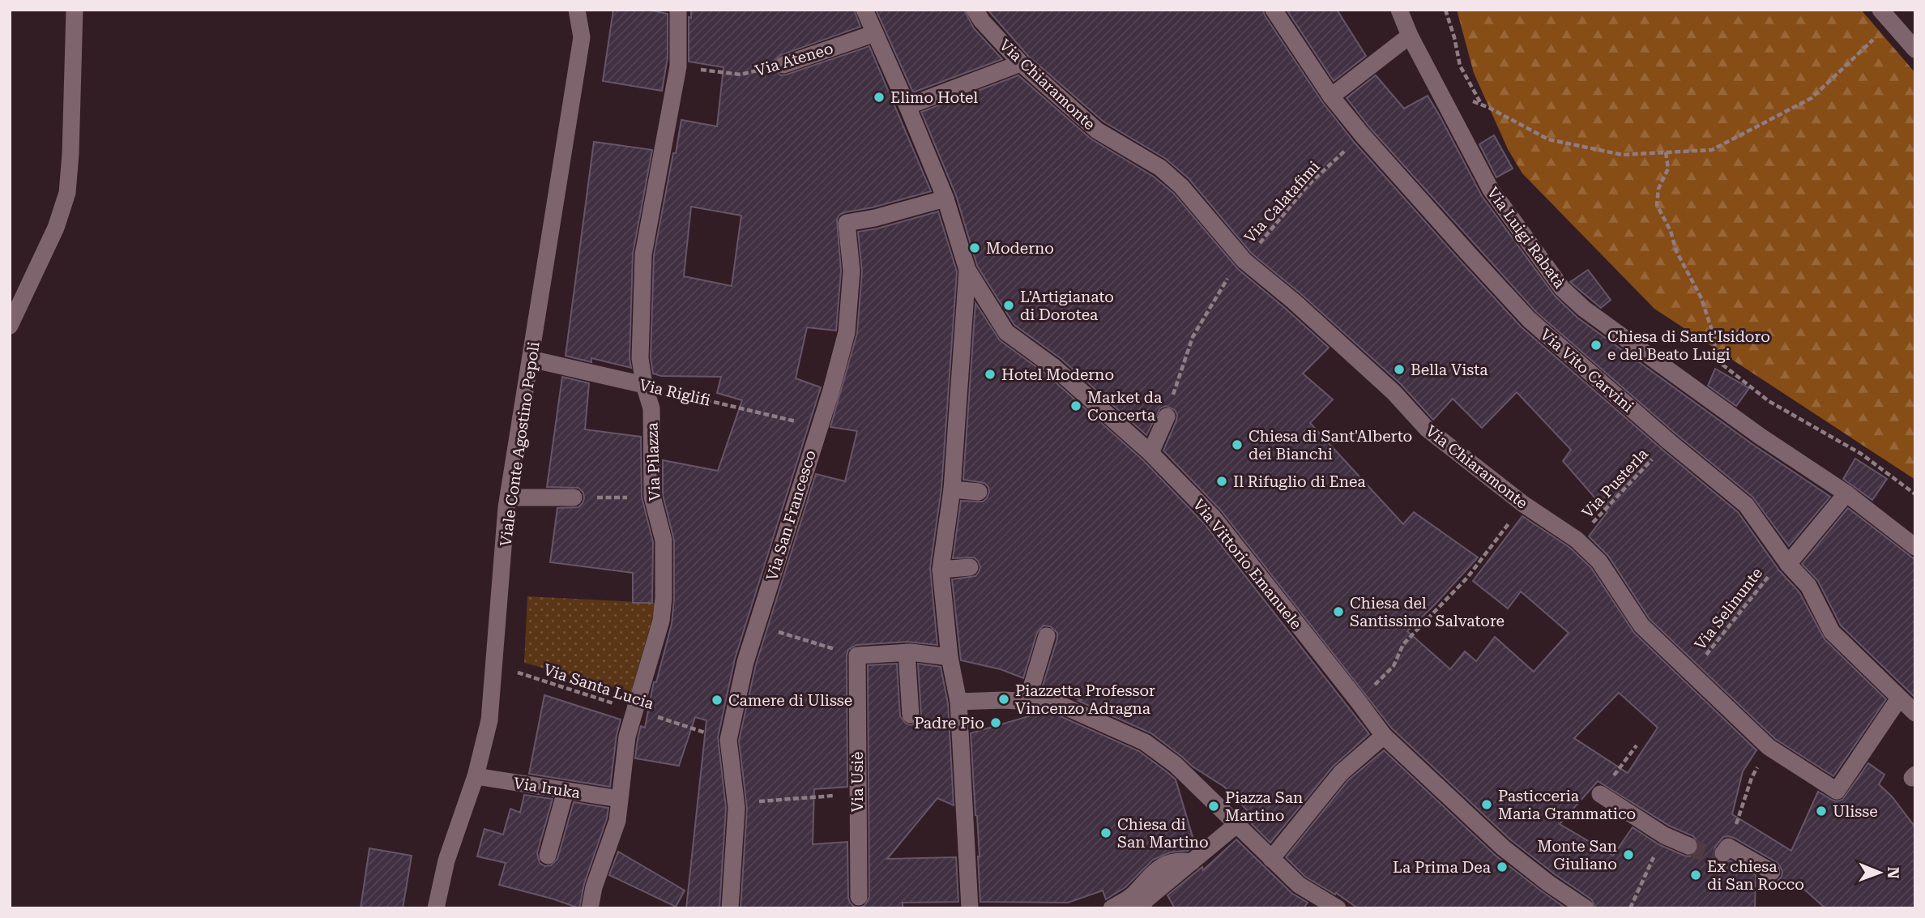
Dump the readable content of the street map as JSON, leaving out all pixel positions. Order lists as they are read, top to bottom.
{
  "streets": {
    "street": [
      "Via Ateneo",
      "Via Chiaramonte",
      "Via Luigi Rabatà",
      "Via Vito Carvini",
      "Via Riglifi",
      "Viale Conte Agostino Pepoli",
      "Via Pilazza",
      "Via San Francesco",
      "Via Vittorio Emanuele",
      "Via Usiè",
      "Via Iruka"
    ],
    "path": [
      "Via Calatafimi",
      "Via Pusterla",
      "Via Selinunte",
      "Via Santa Lucia"
    ]
  },
  "crossings": [
    ["Via Ateneo", "Via Pilazza"],
    ["Via Ateneo", "Via Vittorio Emanuele"],
    ["Via Chiaramonte", "Via Calatafimi"],
    ["Via Chiaramonte", "Via Vito Carvini"],
    ["Via Chiaramonte", "Via Pusterla"],
    ["Via Chiaramonte", "Via Selinunte"],
    ["Via Calatafimi", "Via Vito Carvini"],
    ["Via Vito Carvini", "Via Pusterla"],
    ["Via Vito Carvini", "Via Selinunte"],
    ["Via Riglifi", "Viale Conte Agostino Pepoli"],
    ["Via Riglifi", "Via Pilazza"],
    ["Via Riglifi", "Via San Francesco"],
    ["Viale Conte Agostino Pepoli", "Via Santa Lucia"],
    ["Viale Conte Agostino Pepoli", "Via Iruka"],
    ["Via Pilazza", "Via Santa Lucia"],
    ["Via Pilazza", "Via Iruka"],
    ["Via San Francesco", "Via Vittorio Emanuele"]
  ],
  "places": [
    "Elimo Hotel",
    "Moderno",
    "L’Artigianato di Dorotea",
    "Chiesa di Sant'Isidoro e del Beato Luigi",
    "Bella Vista",
    "Hotel Moderno",
    "Market da Concerta",
    "Chiesa di Sant'Alberto dei Bianchi",
    "Il Rifuglio di Enea",
    "Chiesa del Santissimo Salvatore",
    "Piazzetta Professor Vincenzo Adragna",
    "Camere di Ulisse",
    "Padre Pio",
    "Pasticceria Maria Grammatico",
    "Piazza San Martino",
    "Ulisse",
    "Chiesa di San Martino",
    "Monte San Giuliano",
    "La Prima Dea",
    "Ex chiesa di San Rocco"
  ],
  "north": "right"
}
